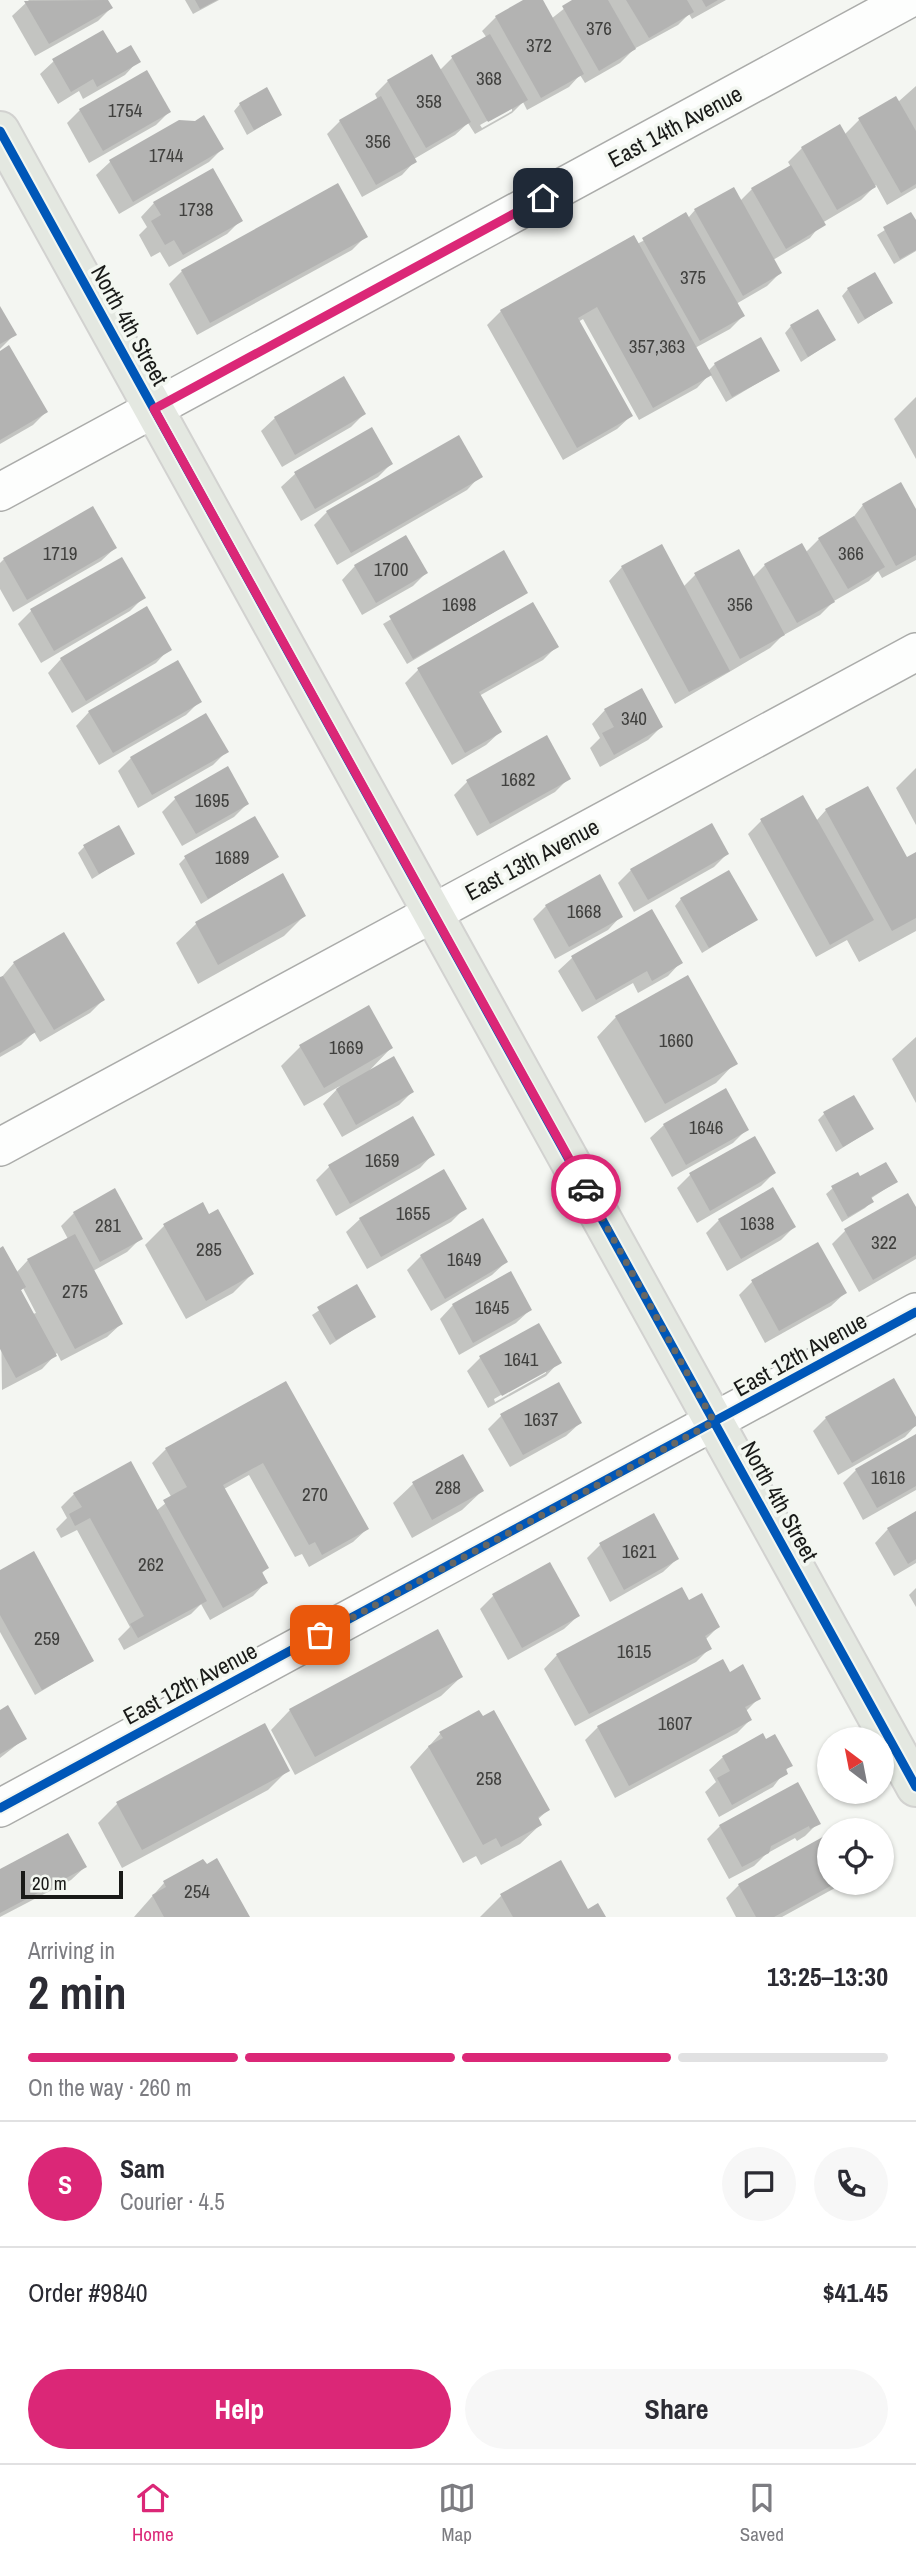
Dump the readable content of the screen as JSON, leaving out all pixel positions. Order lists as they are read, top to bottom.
{
  "streets": {
    "main road": ["North 4th Street"],
    "street": ["East 14th Avenue", "East 13th Avenue", "East 12th Avenue"]
  },
  "crossings": [
    ["East 14th Avenue", "North 4th Street"],
    ["North 4th Street", "East 13th Avenue"],
    ["North 4th Street", "East 12th Avenue"]
  ],
  "house_numbers": [
    "376",
    "372",
    "368",
    "358",
    "1754",
    "356",
    "1744",
    "1738",
    "375",
    "357,363",
    "1719",
    "366",
    "1700",
    "1698",
    "356",
    "340",
    "1682",
    "1695",
    "1689",
    "1668",
    "1660",
    "1669",
    "1646",
    "1659",
    "1655",
    "1638",
    "281",
    "322",
    "285",
    "1649",
    "275",
    "1645",
    "1641",
    "1637",
    "1616",
    "288",
    "270",
    "1621",
    "262",
    "259",
    "1615",
    "1607",
    "258",
    "254"
  ],
  "scale_bar": "20 m",
  "north": "top left",
  "page": {
    "scale": "20 m",
    "heading": ["2 min", "Arriving in", "13:25–13:30"],
    "panel": [
      "Sam",
      "Courier · 4.5",
      "Order #9840",
      "$41.45"
    ],
    "bar": "On the way · 260 m",
    "round": "S",
    "buttons": ["Help", "Share"],
    "tabs": ["Home", "Map", "Saved"]
  }
}
